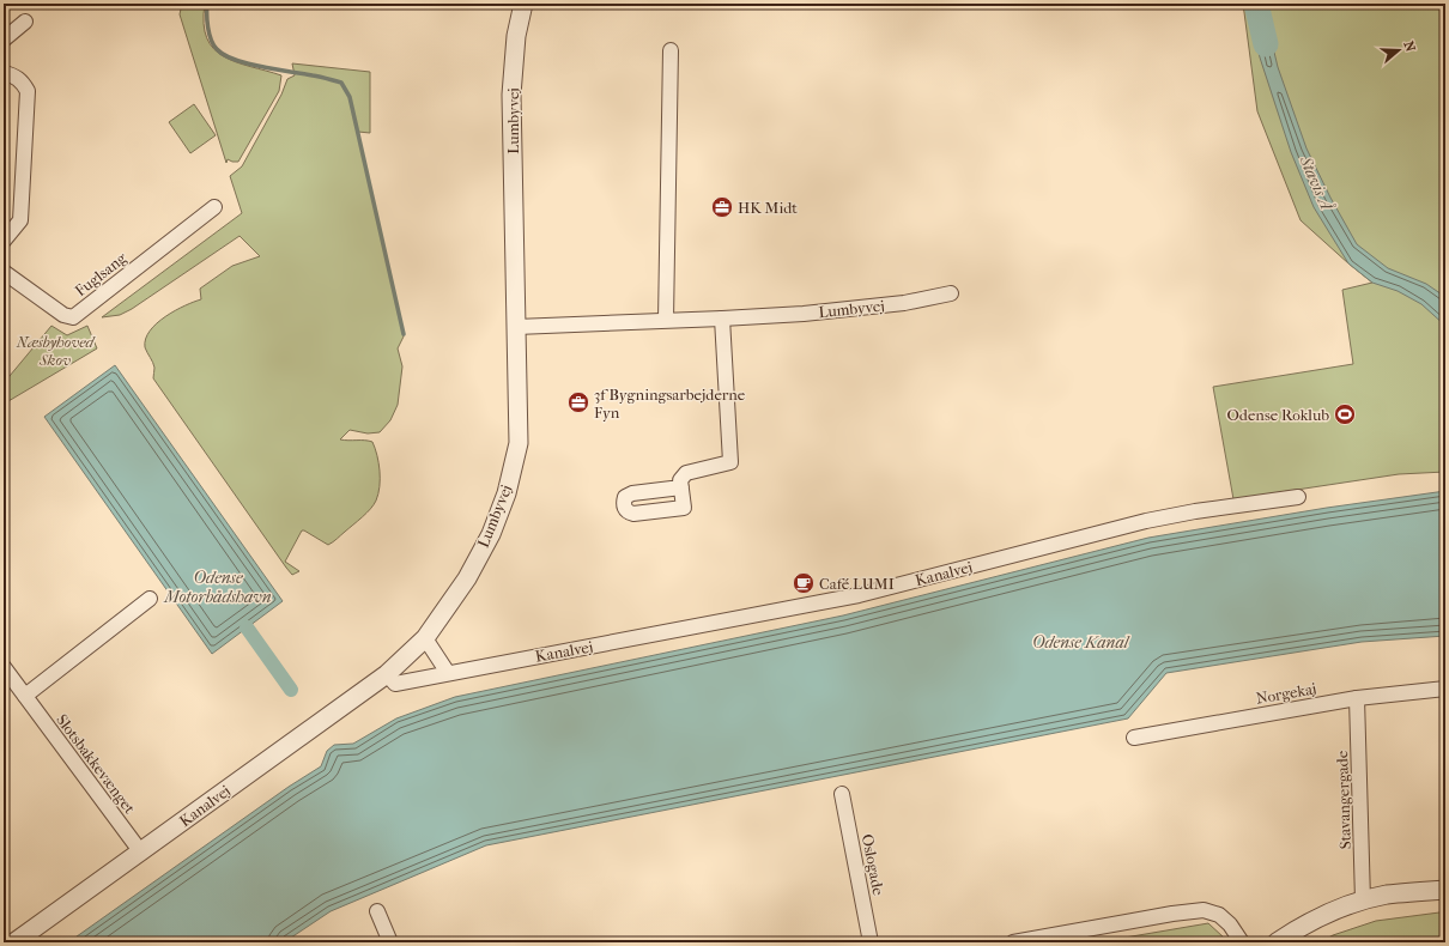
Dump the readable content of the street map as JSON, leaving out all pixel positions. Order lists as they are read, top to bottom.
{
  "streets": {
    "street": [
      "Lumbyvej",
      "Fuglsang",
      "Kanalvej",
      "Norgekaj",
      "Slotsbakkevænget",
      "Stavangergade",
      "Oslogade"
    ]
  },
  "crossings": [
    ["Lumbyvej", "Kanalvej"],
    ["Kanalvej", "Slotsbakkevænget"],
    ["Norgekaj", "Stavangergade"]
  ],
  "water": ["Stavis Å", "Odense Motorbådshavn", "Odense Kanal"],
  "parks": ["Næsbyhoved Skov"],
  "places": {
    "office": ["HK Midt", "3f Bygningsarbejderne Fyn"],
    "sports": ["Odense Roklub"],
    "cafe": ["Café LUMI"]
  },
  "north": "right"
}
